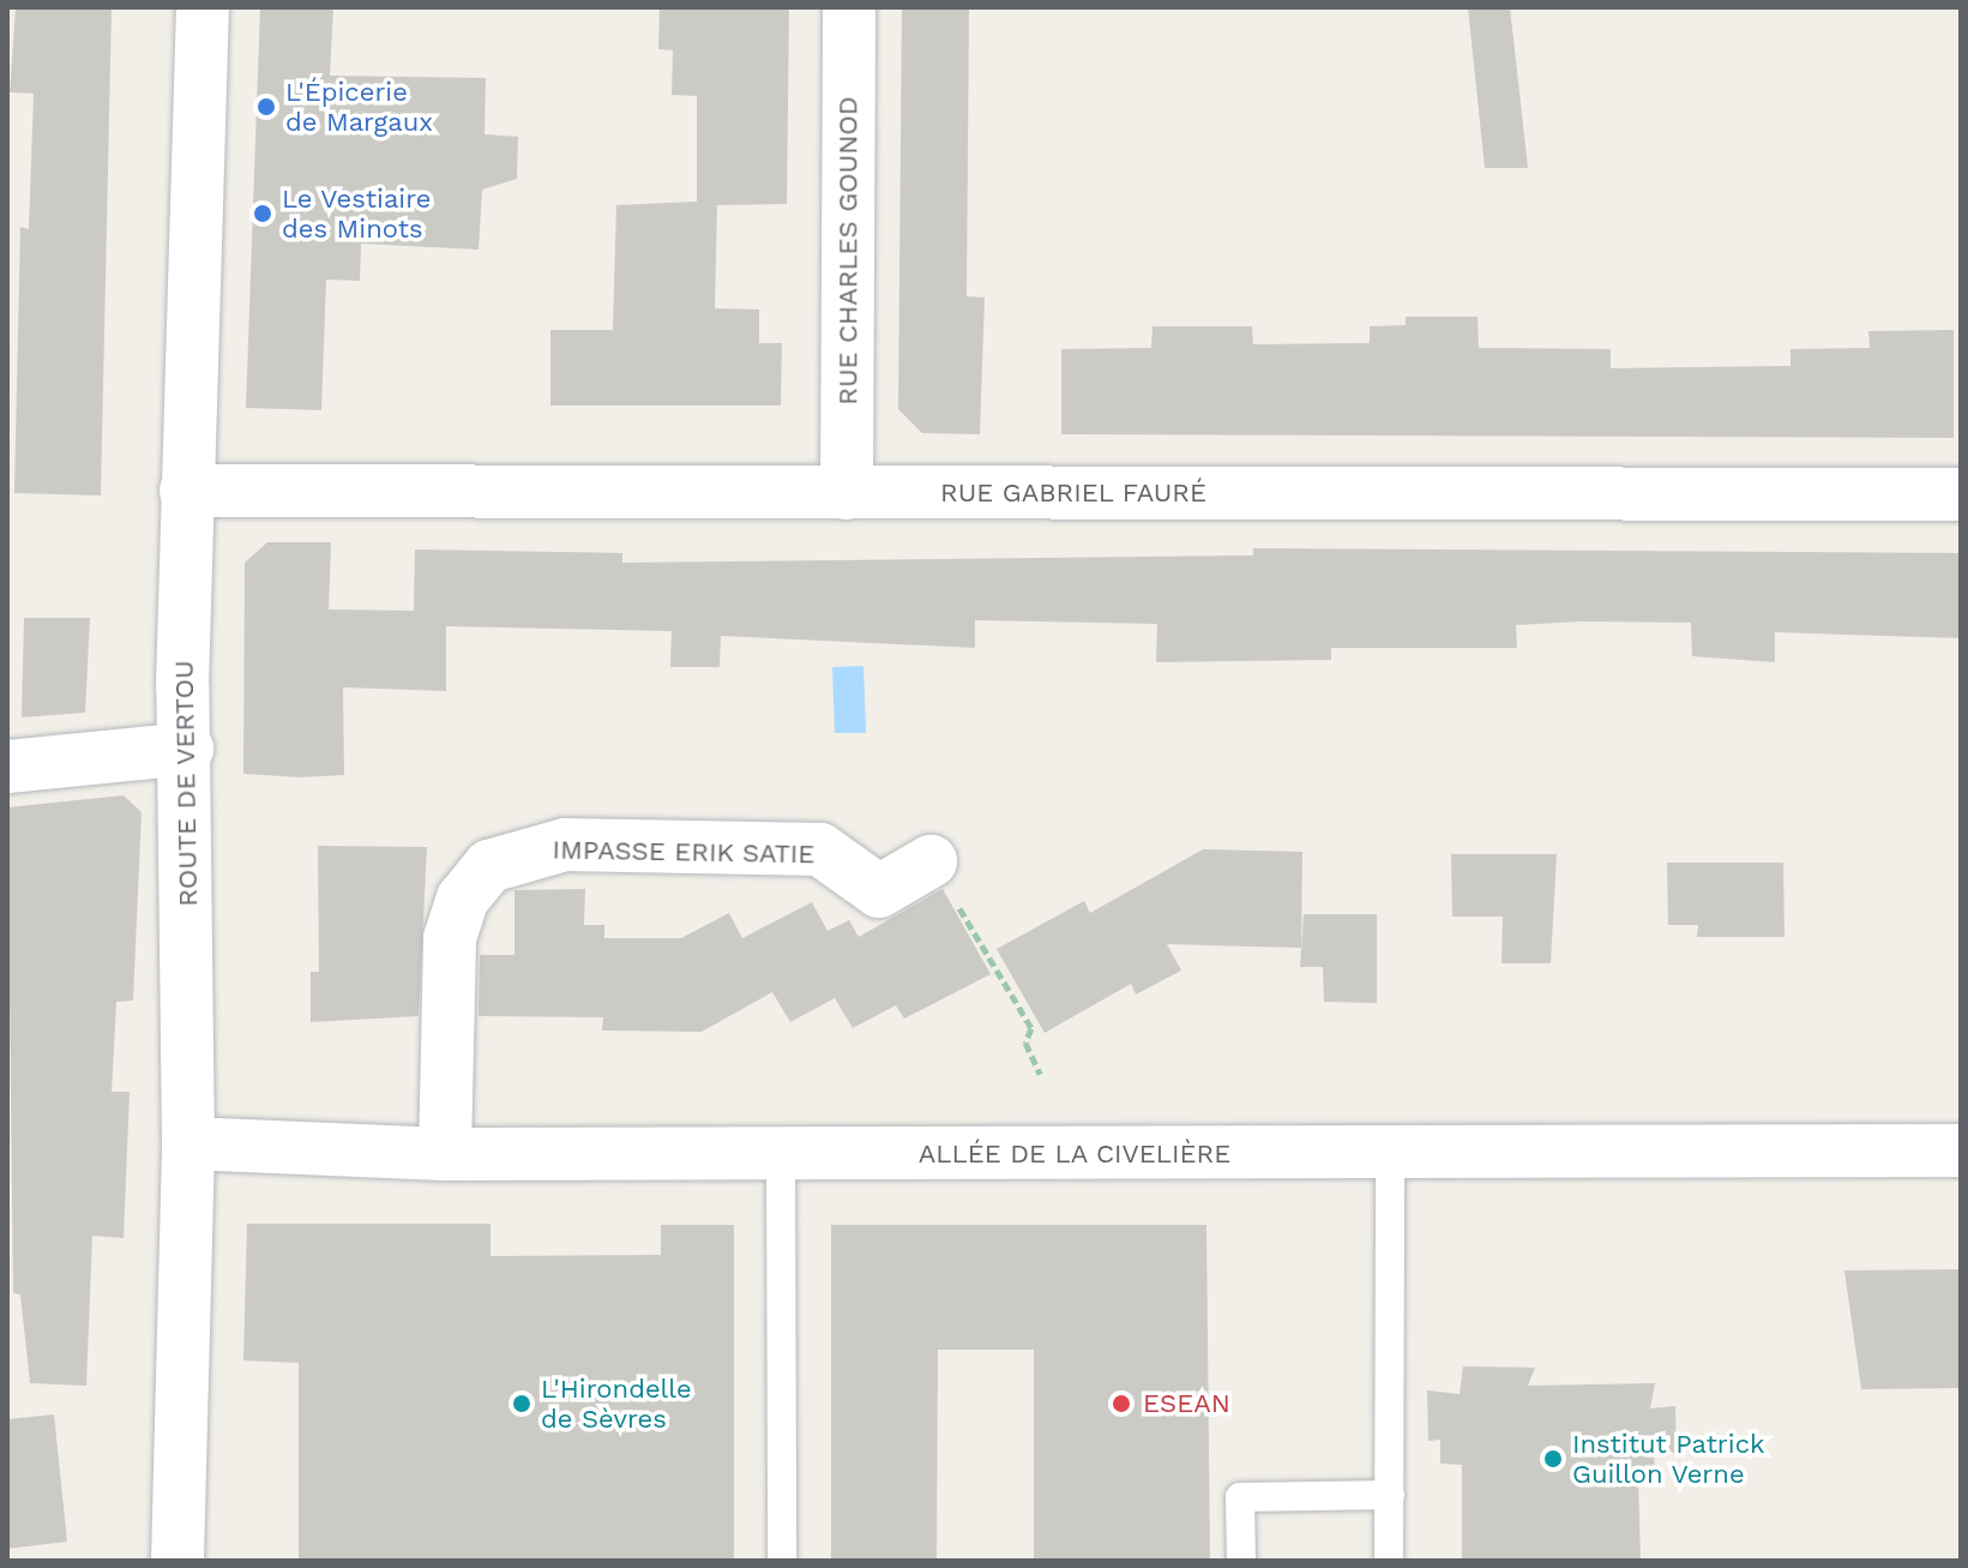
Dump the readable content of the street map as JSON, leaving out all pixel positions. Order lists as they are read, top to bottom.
{
  "streets": {
    "street": [
      "RUE CHARLES GOUNOD",
      "RUE GABRIEL FAURÉ",
      "ROUTE DE VERTOU",
      "IMPASSE ERIK SATIE",
      "ALLÉE DE LA CIVELIÈRE"
    ]
  },
  "crossings": [
    ["RUE CHARLES GOUNOD", "RUE GABRIEL FAURÉ"],
    ["RUE GABRIEL FAURÉ", "ROUTE DE VERTOU"],
    ["ROUTE DE VERTOU", "ALLÉE DE LA CIVELIÈRE"],
    ["IMPASSE ERIK SATIE", "ALLÉE DE LA CIVELIÈRE"]
  ],
  "places": [
    "L'Épicerie de Margaux",
    "Le Vestiaire des Minots",
    "L'Hirondelle de Sèvres",
    "ESEAN",
    "Institut Patrick Guillon Verne"
  ]
}
